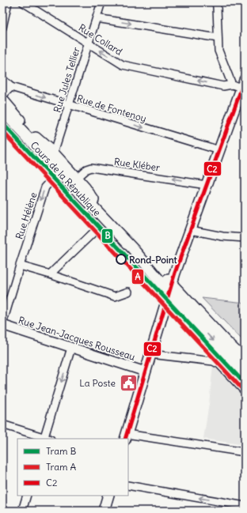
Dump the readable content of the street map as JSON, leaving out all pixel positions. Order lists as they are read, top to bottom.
{
  "streets": {
    "main road": ["Cours de la République"],
    "street": [
      "Rue Collard",
      "Rue Jules Tellier",
      "Rue de Fontenoy",
      "Rue Kléber",
      "Rue Hélène",
      "Rue Jean-Jacques Rousseau"
    ]
  },
  "crossings": [
    ["Rue Collard", "Rue Jules Tellier"],
    ["Rue Jules Tellier", "Rue de Fontenoy"],
    ["Rue Jules Tellier", "Cours de la République"],
    ["Rue Kléber", "Cours de la République"],
    ["Cours de la République", "Rue Hélène"],
    ["Rue Hélène", "Rue Jean-Jacques Rousseau"]
  ],
  "one_way": ["Rue de Fontenoy", "Rue Kléber"],
  "places": {
    "other": ["Rond-Point"],
    "public building": ["La Poste"]
  },
  "lines": ["transit line C2", "tram line B", "tram line A"],
  "legend": ["Tram B", "Tram A", "C2"]
}
